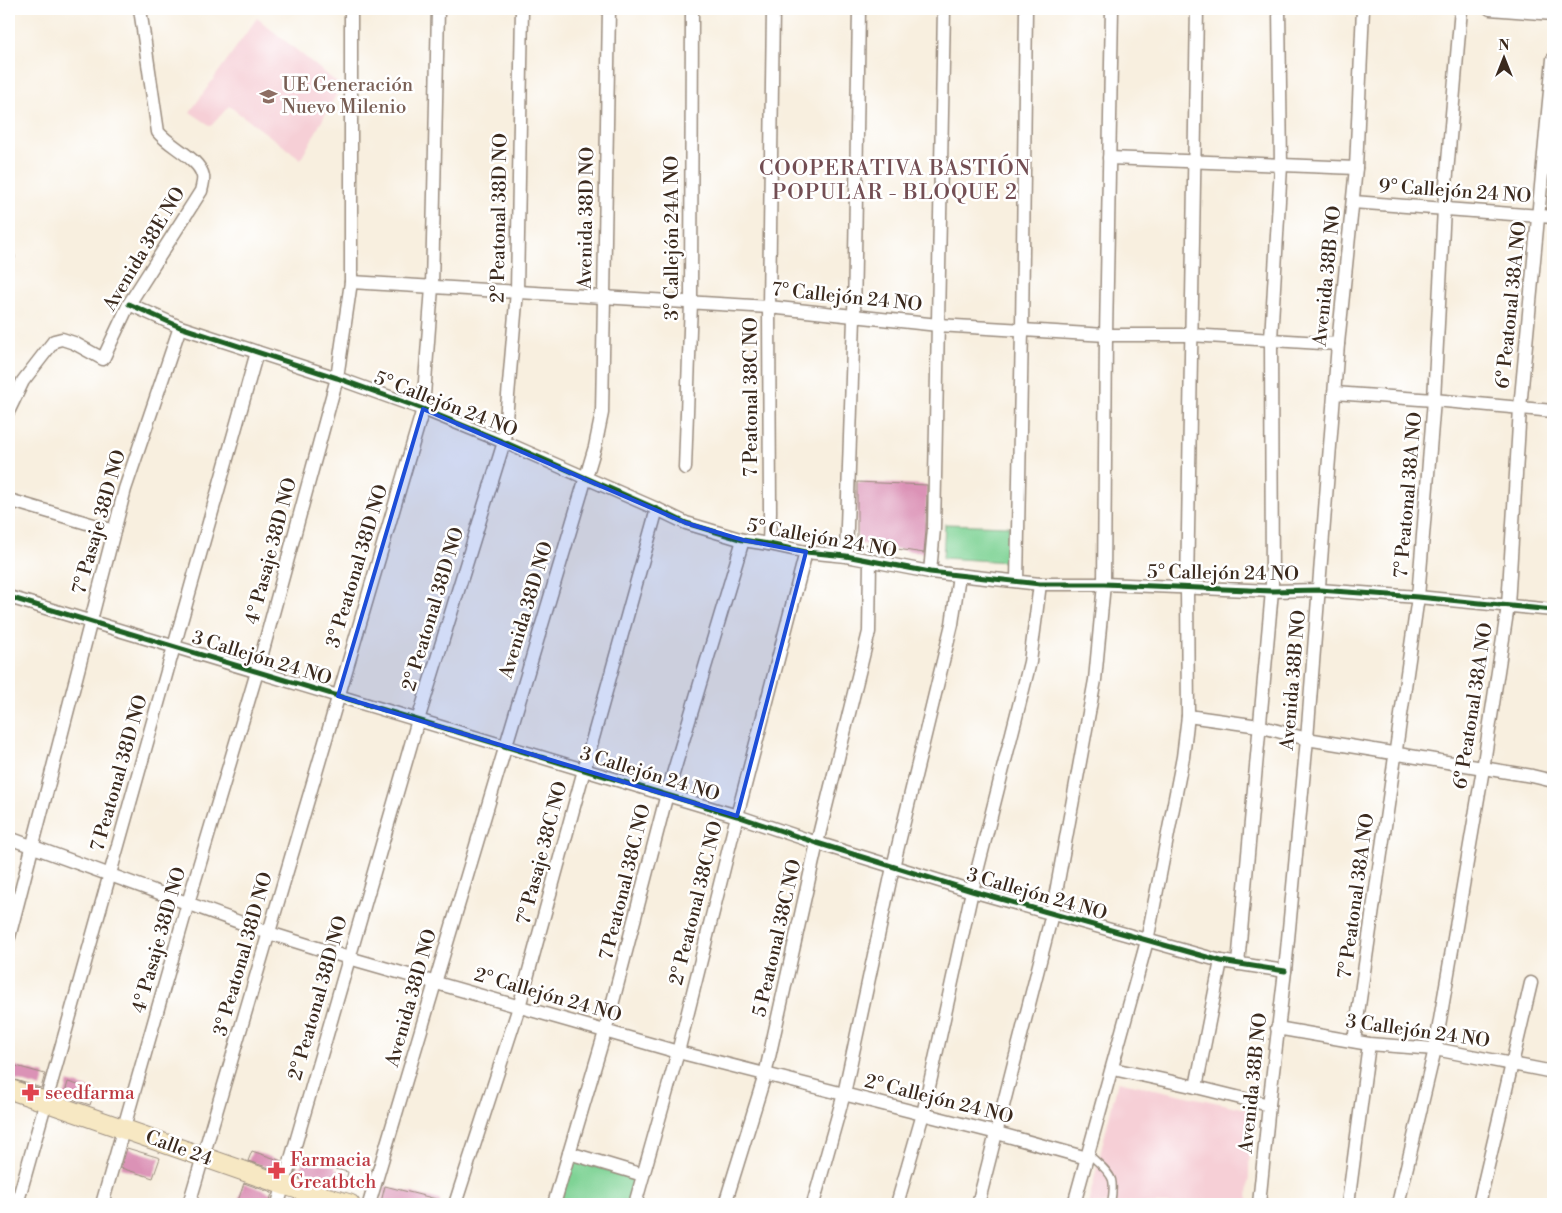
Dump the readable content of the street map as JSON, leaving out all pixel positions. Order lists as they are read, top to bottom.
{
  "streets": {
    "street": [
      "9° Callejón 24 NO",
      "2° Peatonal 38D NO",
      "Avenida 38D NO",
      "3° Callejón 24A NO",
      "Avenida 38E NO",
      "Avenida 38B NO",
      "7° Callejón 24 NO",
      "6º Peatonal 38A NO",
      "7 Peatonal 38C NO",
      "5° Callejón 24 NO",
      "7° Peatonal 38A NO",
      "7° Pasaje 38D NO",
      "4° Pasaje 38D NO",
      "3° Peatonal 38D NO",
      "3 Callejón 24 NO",
      "7 Peatonal 38D NO",
      "7° Pasaje 38C NO",
      "2° Peatonal 38C NO",
      "5 Peatonal 38C NO",
      "2° Callejón 24 NO",
      "Calle 24"
    ]
  },
  "crossings": [
    ["9° Callejón 24 NO", "Avenida 38B NO"],
    ["9° Callejón 24 NO", "6º Peatonal 38A NO"],
    ["9° Callejón 24 NO", "7° Peatonal 38A NO"],
    ["2° Peatonal 38D NO", "7° Callejón 24 NO"],
    ["2° Peatonal 38D NO", "5° Callejón 24 NO"],
    ["2° Peatonal 38D NO", "3 Callejón 24 NO"],
    ["2° Peatonal 38D NO", "2° Callejón 24 NO"],
    ["2° Peatonal 38D NO", "Calle 24"],
    ["Avenida 38D NO", "7° Callejón 24 NO"],
    ["Avenida 38D NO", "5° Callejón 24 NO"],
    ["Avenida 38D NO", "3 Callejón 24 NO"],
    ["Avenida 38D NO", "2° Callejón 24 NO"],
    ["3° Callejón 24A NO", "7° Callejón 24 NO"],
    ["Avenida 38E NO", "5° Callejón 24 NO"],
    ["Avenida 38B NO", "7° Callejón 24 NO"],
    ["Avenida 38B NO", "5° Callejón 24 NO"],
    ["Avenida 38B NO", "3 Callejón 24 NO"],
    ["7° Callejón 24 NO", "7 Peatonal 38C NO"],
    ["7° Callejón 24 NO", "4° Pasaje 38D NO"],
    ["7° Callejón 24 NO", "3° Peatonal 38D NO"],
    ["6º Peatonal 38A NO", "5° Callejón 24 NO"],
    ["6º Peatonal 38A NO", "3 Callejón 24 NO"],
    ["7 Peatonal 38C NO", "5° Callejón 24 NO"],
    ["7 Peatonal 38C NO", "3 Callejón 24 NO"],
    ["7 Peatonal 38C NO", "2° Callejón 24 NO"],
    ["5° Callejón 24 NO", "7° Peatonal 38A NO"],
    ["5° Callejón 24 NO", "7° Pasaje 38D NO"],
    ["5° Callejón 24 NO", "4° Pasaje 38D NO"],
    ["5° Callejón 24 NO", "3° Peatonal 38D NO"],
    ["5° Callejón 24 NO", "7 Peatonal 38D NO"],
    ["5° Callejón 24 NO", "7° Pasaje 38C NO"],
    ["5° Callejón 24 NO", "2° Peatonal 38C NO"],
    ["5° Callejón 24 NO", "5 Peatonal 38C NO"],
    ["7° Peatonal 38A NO", "3 Callejón 24 NO"],
    ["7° Pasaje 38D NO", "3 Callejón 24 NO"],
    ["7° Pasaje 38D NO", "2° Callejón 24 NO"],
    ["4° Pasaje 38D NO", "3 Callejón 24 NO"],
    ["4° Pasaje 38D NO", "2° Callejón 24 NO"],
    ["4° Pasaje 38D NO", "Calle 24"],
    ["3° Peatonal 38D NO", "3 Callejón 24 NO"],
    ["3° Peatonal 38D NO", "2° Callejón 24 NO"],
    ["3° Peatonal 38D NO", "Calle 24"],
    ["3 Callejón 24 NO", "7 Peatonal 38D NO"],
    ["3 Callejón 24 NO", "7° Pasaje 38C NO"],
    ["3 Callejón 24 NO", "2° Peatonal 38C NO"],
    ["3 Callejón 24 NO", "5 Peatonal 38C NO"],
    ["7 Peatonal 38D NO", "2° Callejón 24 NO"],
    ["7 Peatonal 38D NO", "Calle 24"],
    ["7° Pasaje 38C NO", "2° Callejón 24 NO"],
    ["2° Peatonal 38C NO", "2° Callejón 24 NO"],
    ["5 Peatonal 38C NO", "2° Callejón 24 NO"]
  ],
  "districts": ["COOPERATIVA BASTIÓN POPULAR - BLOQUE 2"],
  "places": {
    "school or university": ["UE Generación Nuevo Milenio"],
    "pharmacy": ["seedfarma", "Farmacia Greatbtch"]
  },
  "north": "top"
}
